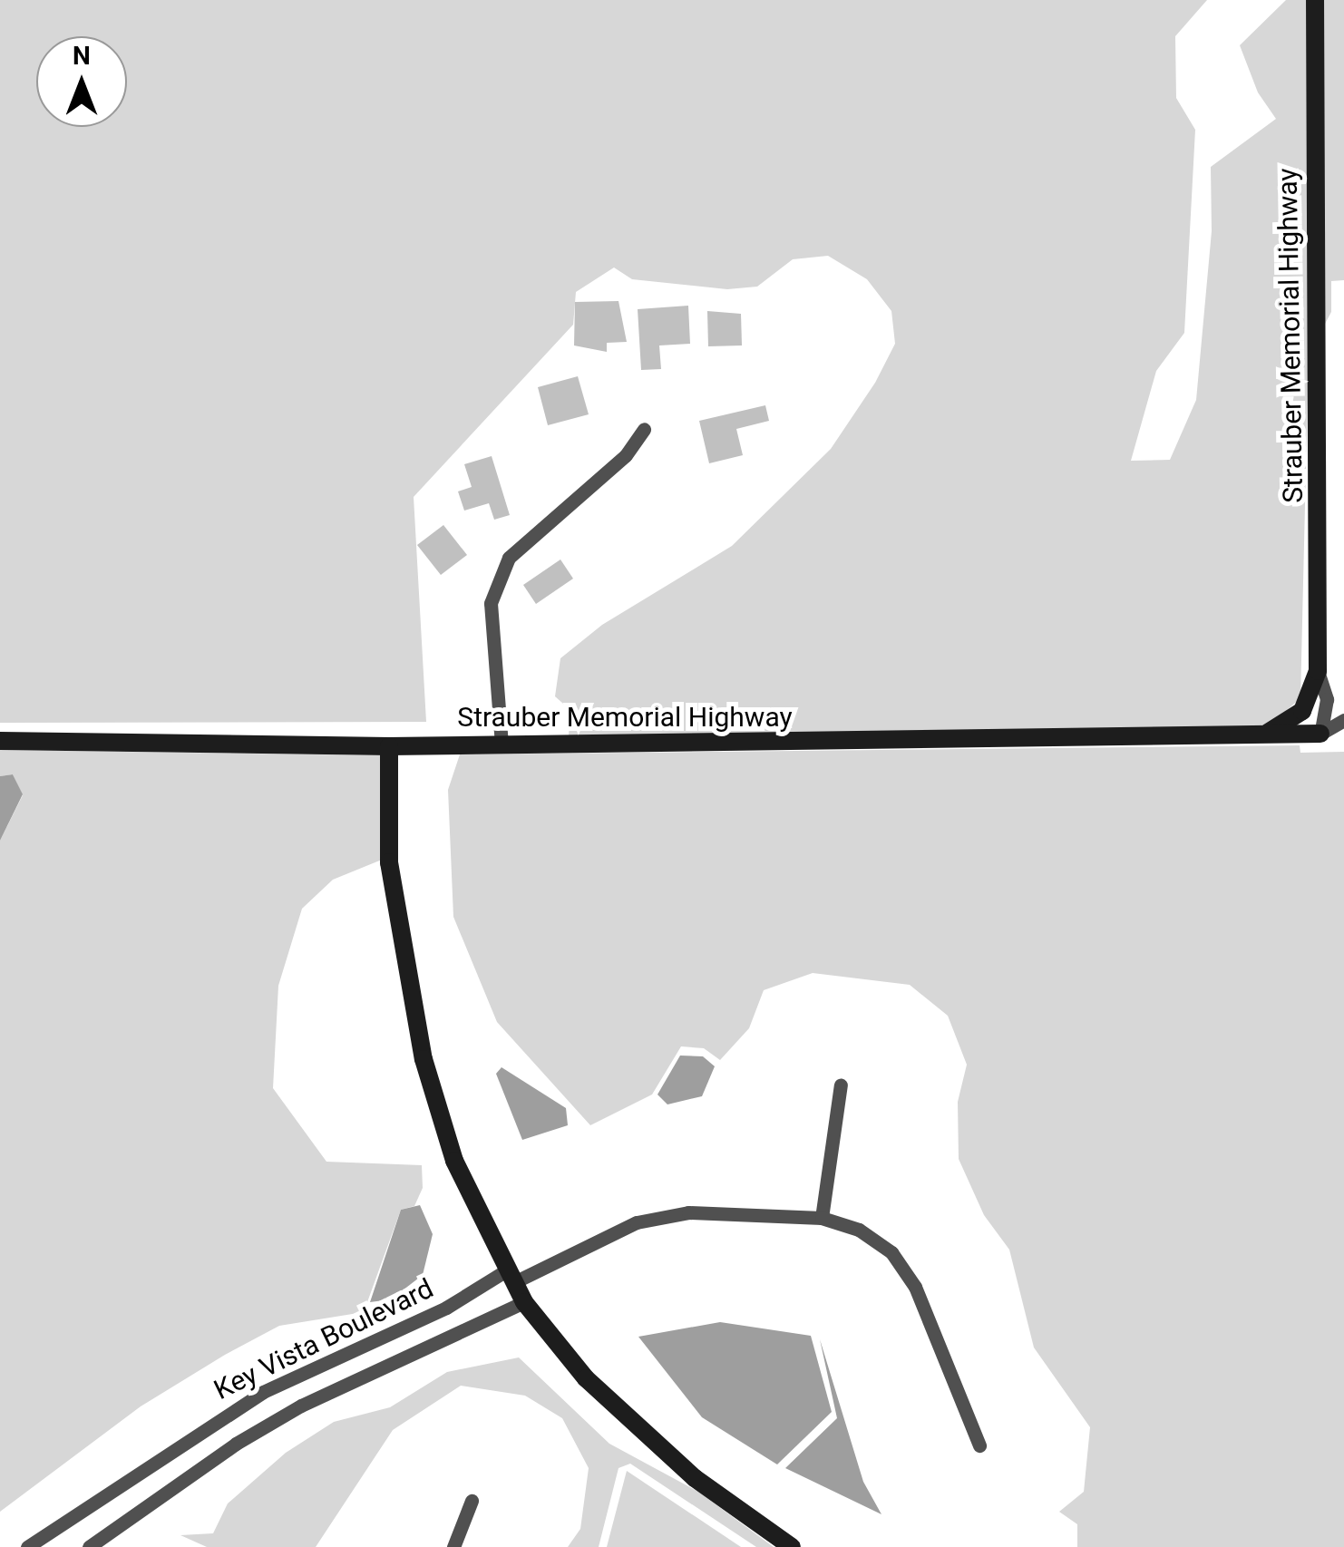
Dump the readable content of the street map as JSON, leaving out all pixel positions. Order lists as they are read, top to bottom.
{
  "streets": {
    "street": ["Strauber Memorial Highway", "Key Vista Boulevard"]
  },
  "north": "top"
}
